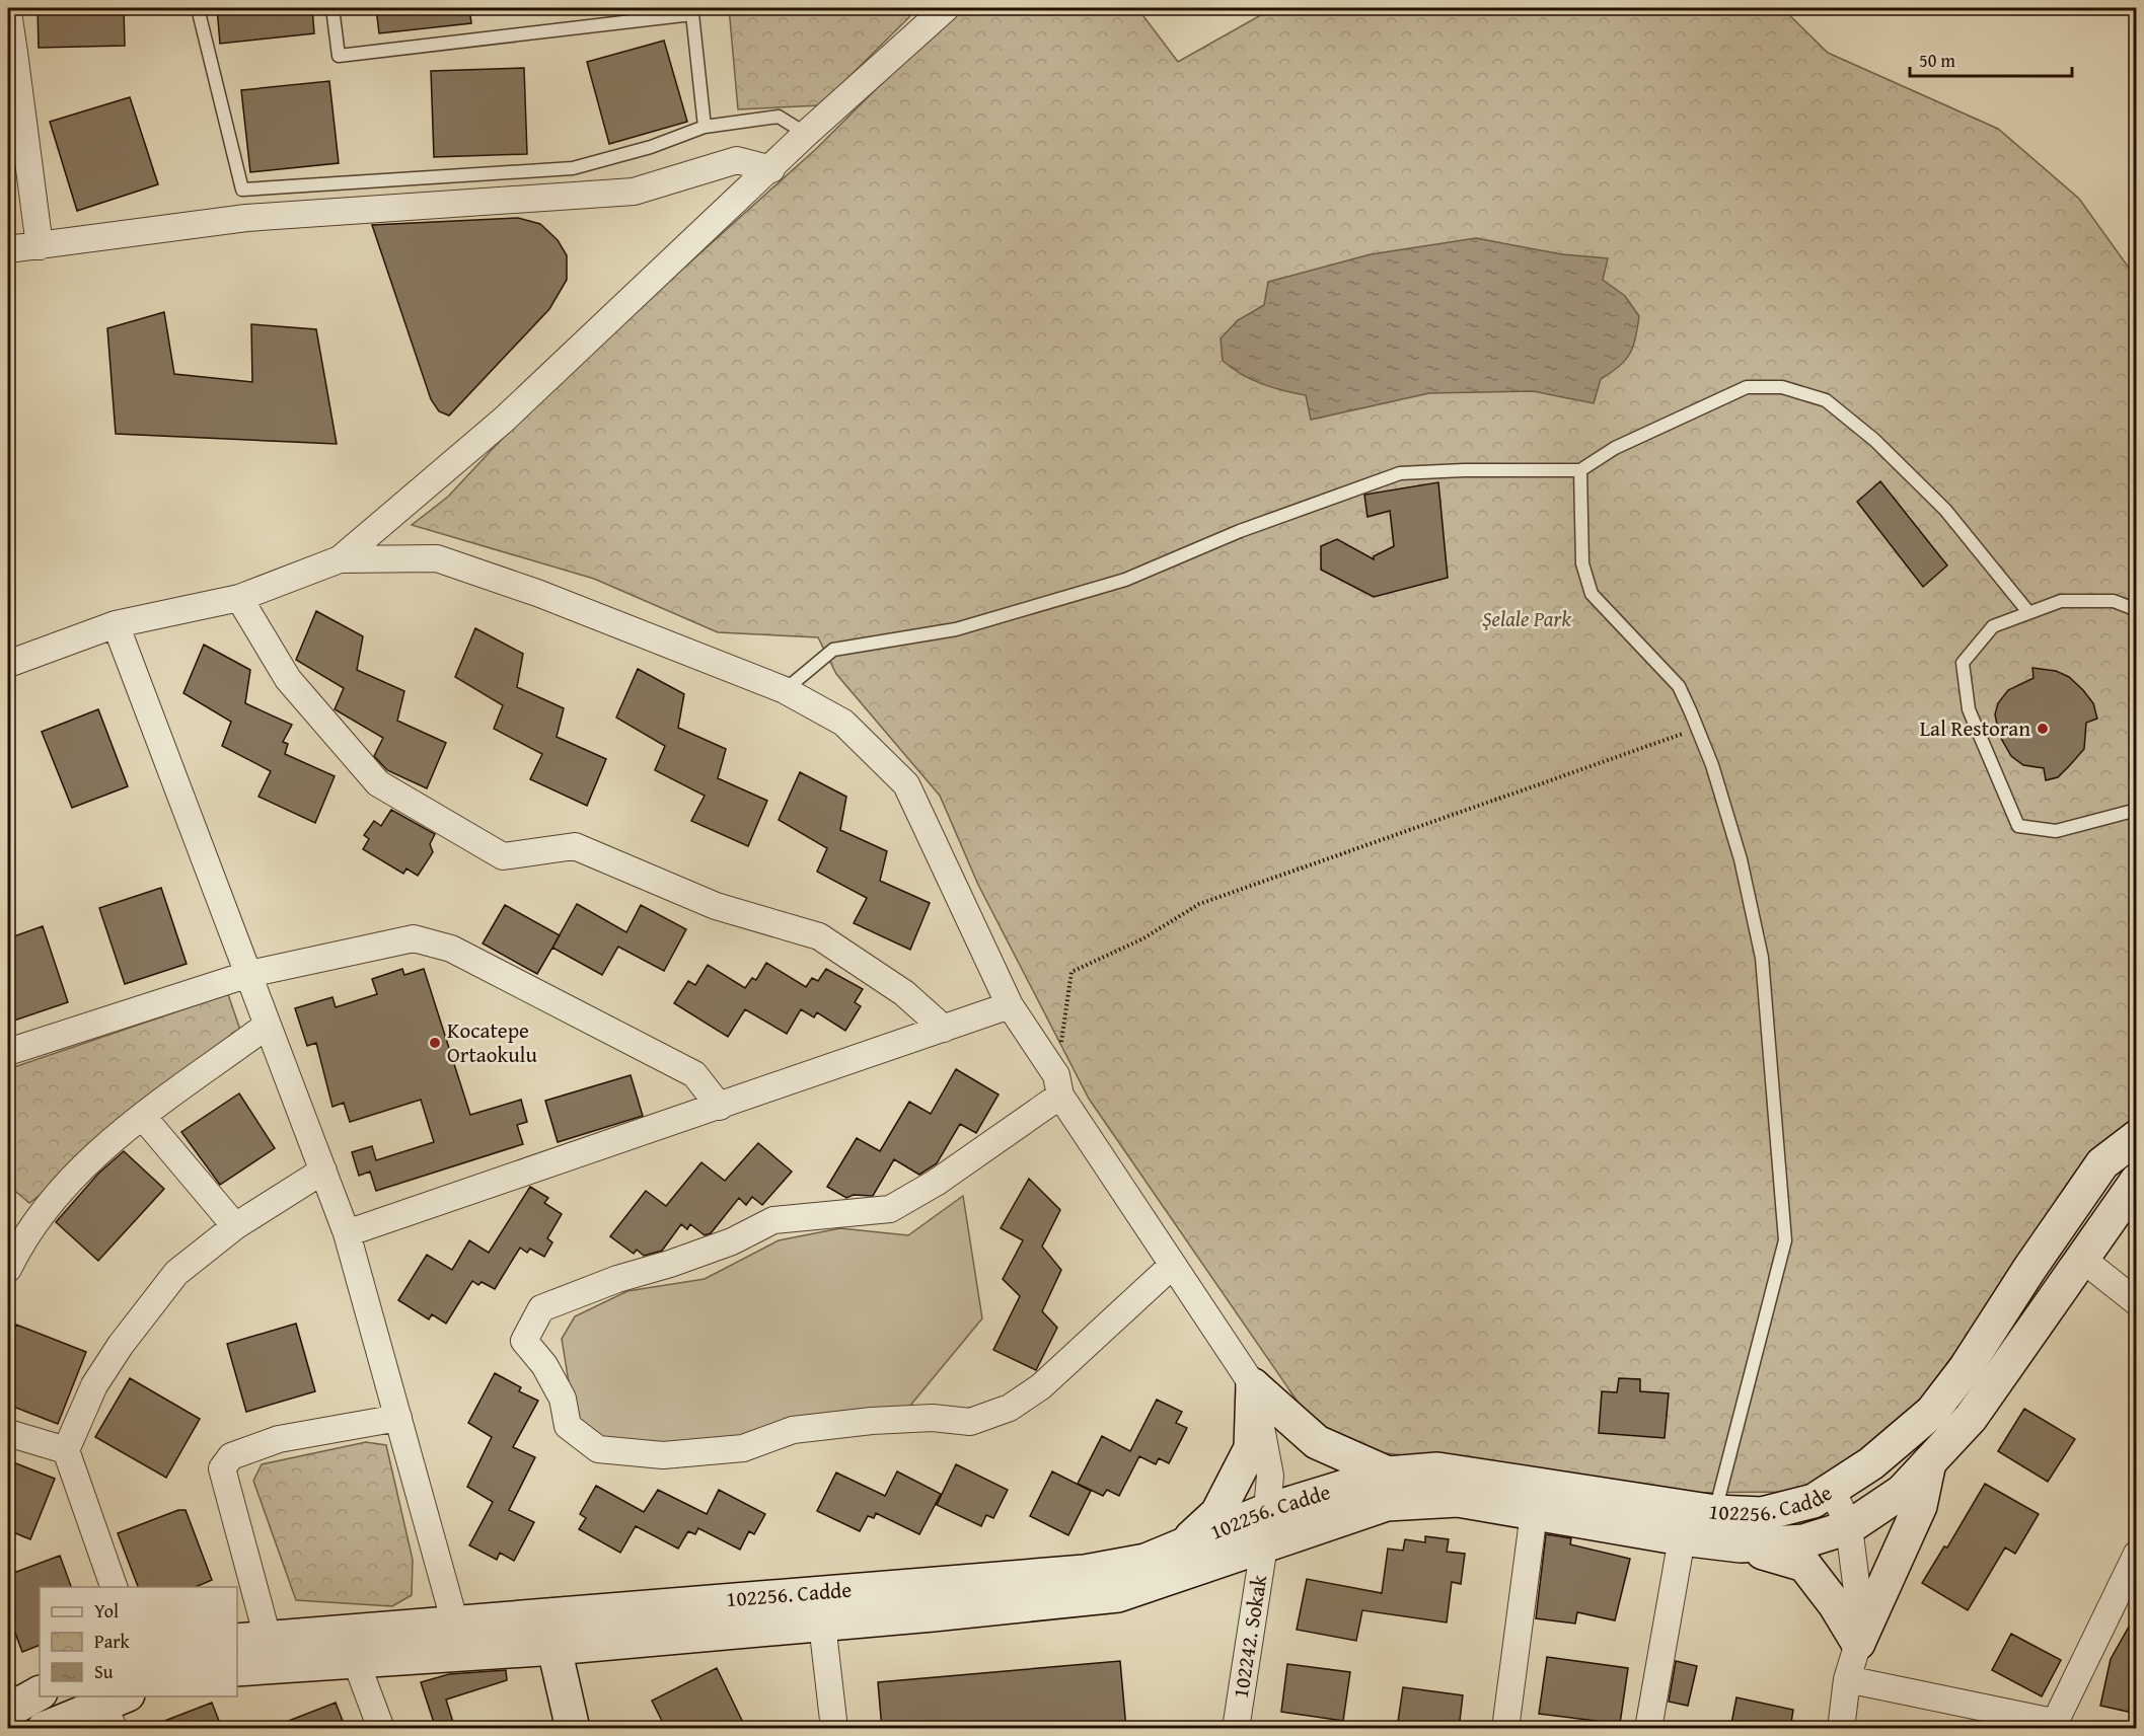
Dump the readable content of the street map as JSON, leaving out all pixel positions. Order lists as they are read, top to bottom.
{
  "streets": {
    "street": ["102256. Cadde", "102242. Sokak"]
  },
  "crossings": [
    ["102256. Cadde", "102242. Sokak"]
  ],
  "parks": ["Şelale Park"],
  "places": ["Lal Restoran", "Kocatepe Ortaokulu"],
  "legend": ["Yol", "Park", "Su"],
  "scale_bar": "50 m"
}
